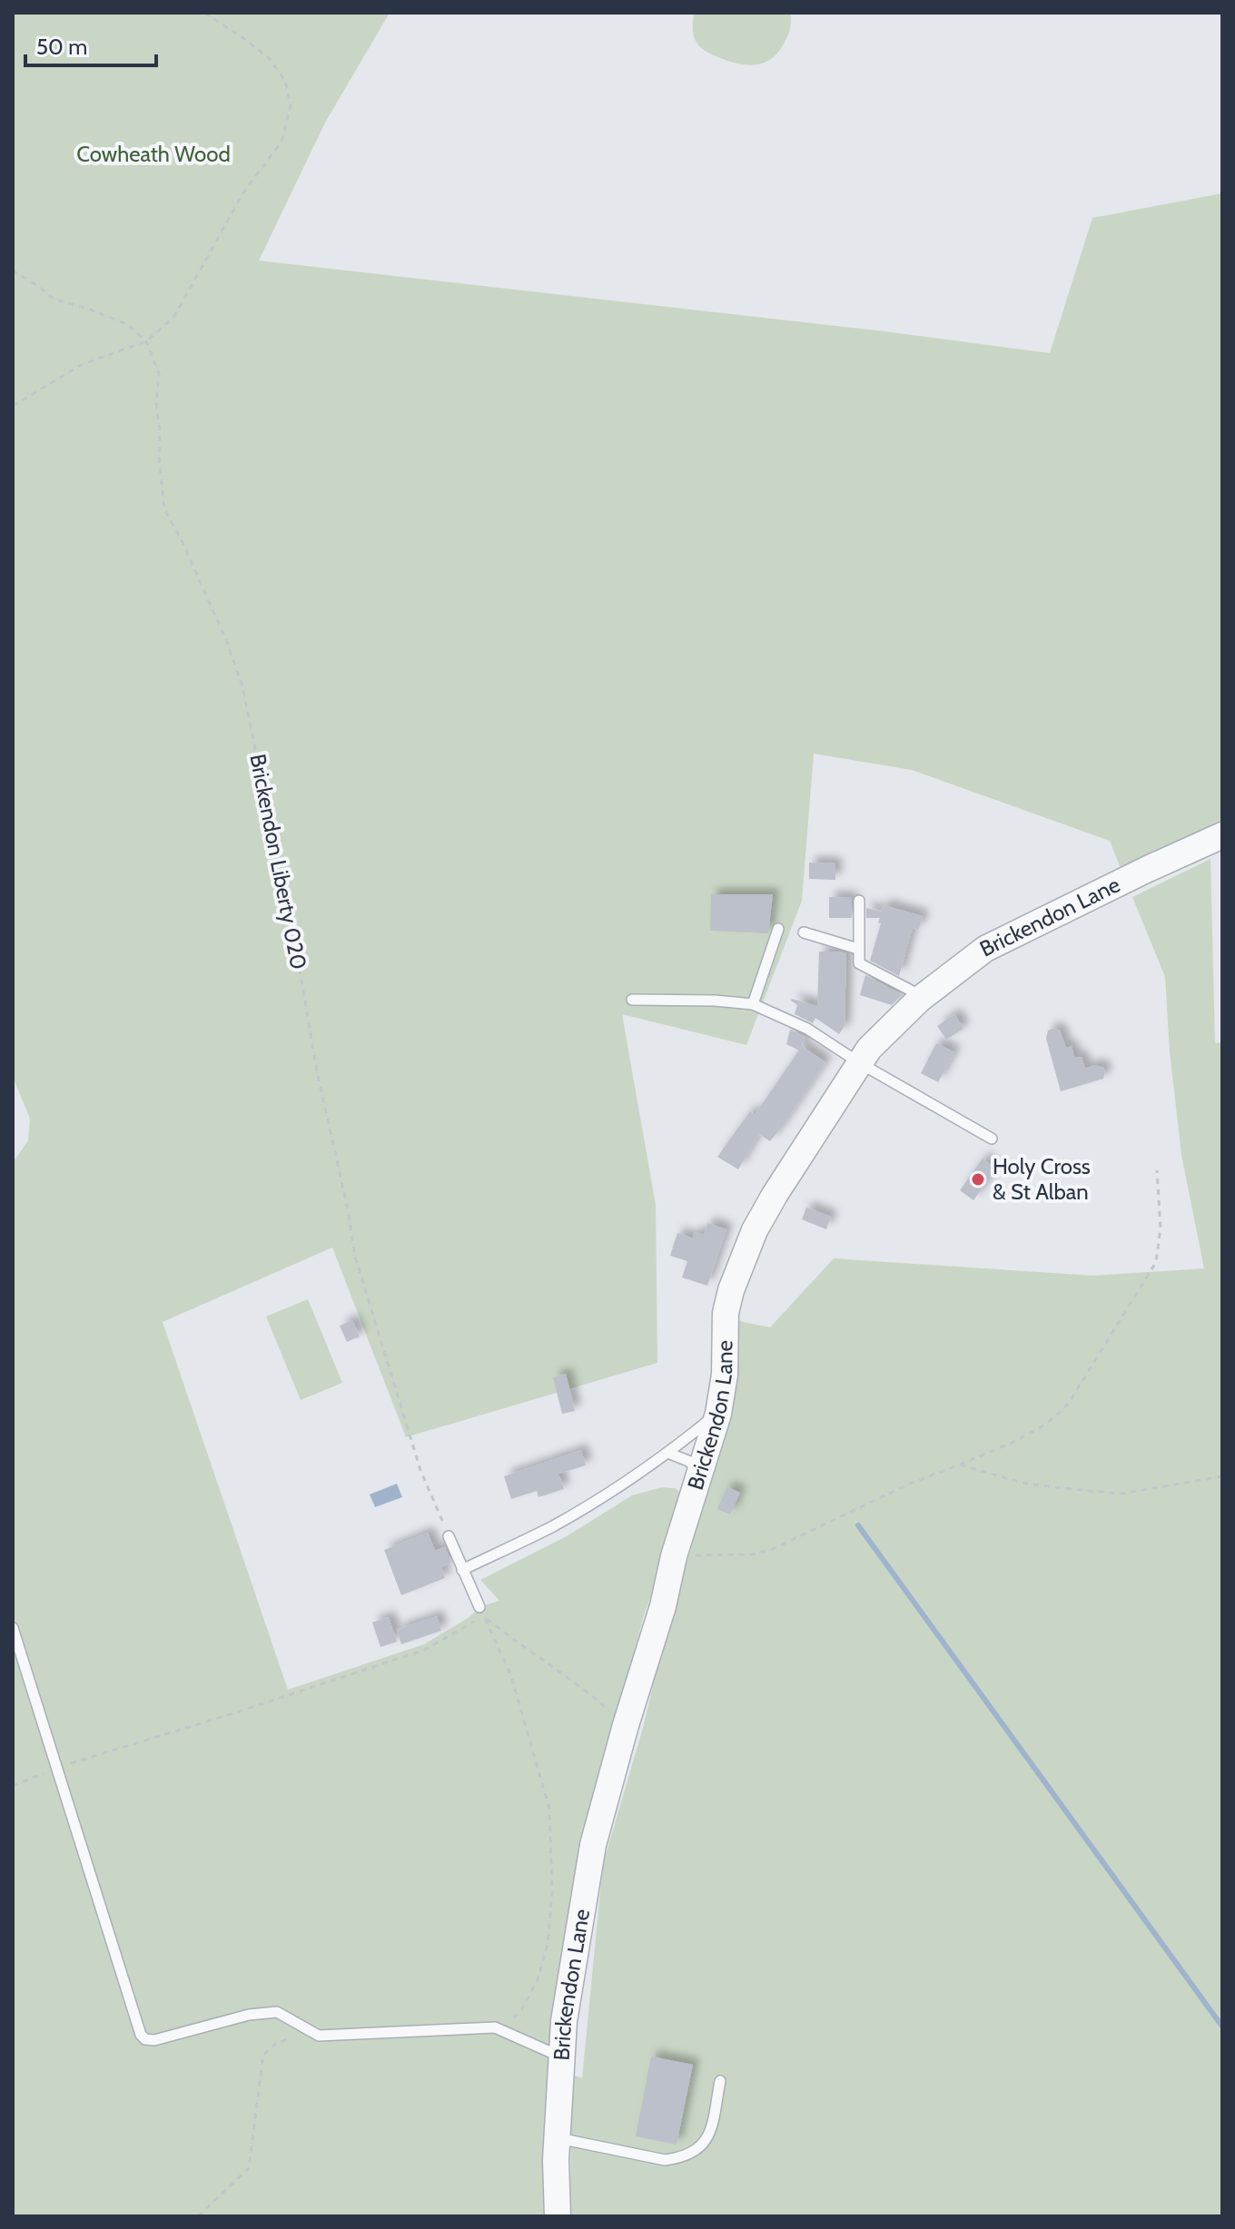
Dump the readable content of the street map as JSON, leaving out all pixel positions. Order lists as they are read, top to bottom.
{
  "streets": {
    "street": ["Brickendon Lane"],
    "path": ["Brickendon Liberty 020"]
  },
  "parks": ["Cowheath Wood"],
  "places": ["Holy Cross & St Alban"],
  "scale_bar": "50 m"
}
